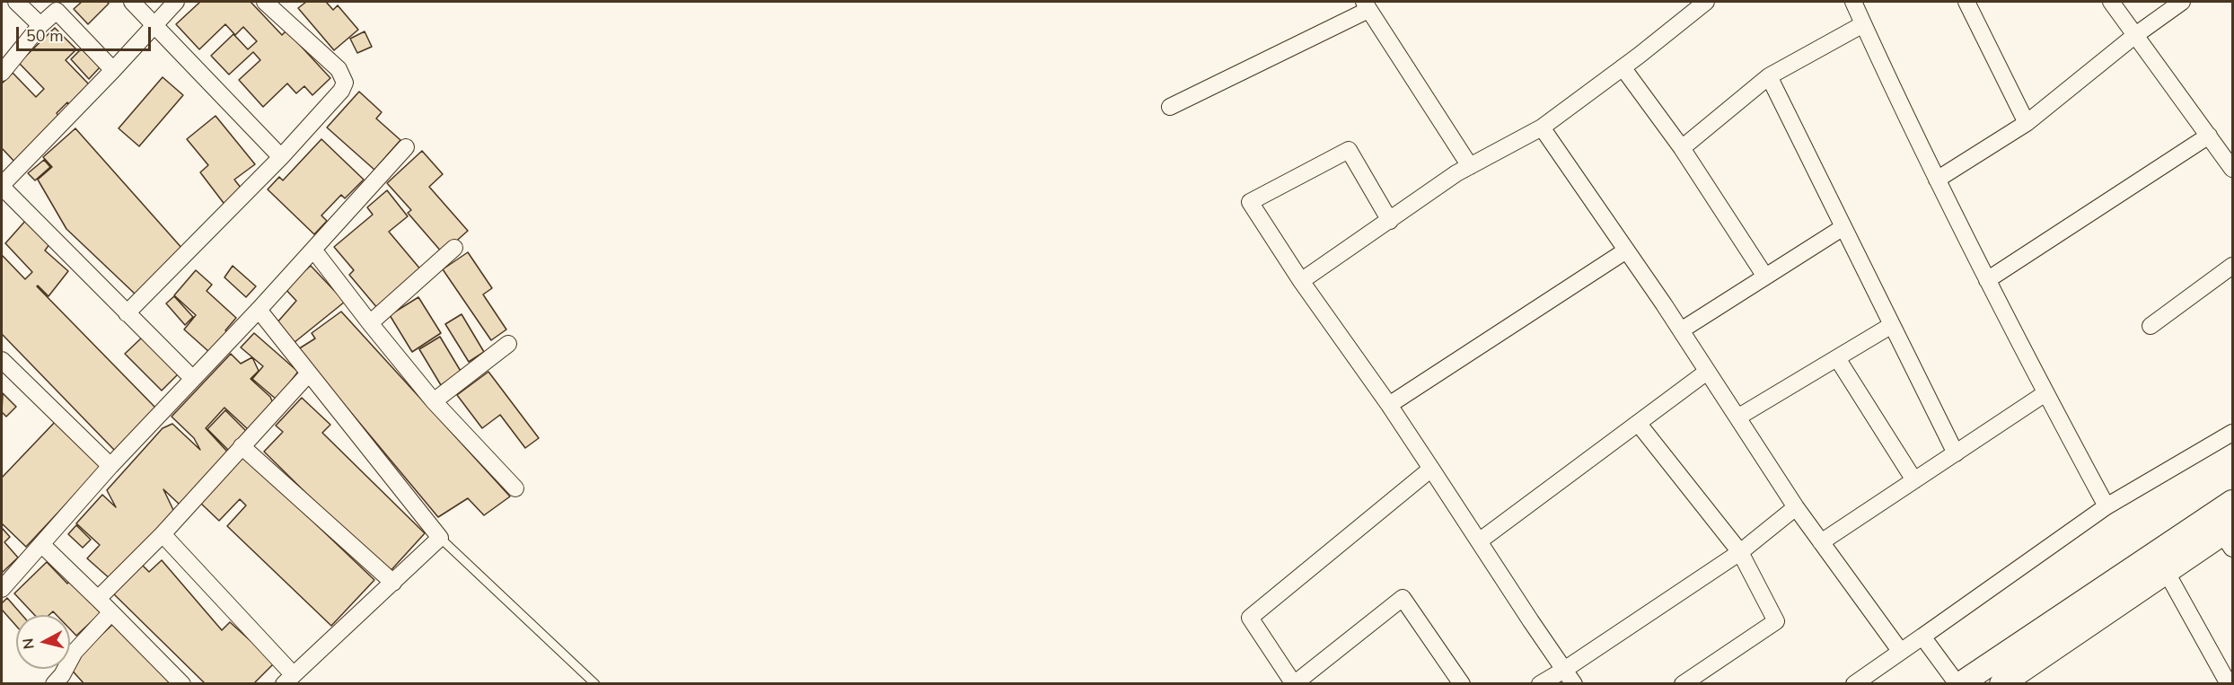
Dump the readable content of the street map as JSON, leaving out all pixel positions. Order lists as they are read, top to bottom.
{
  "scale_bar": "50 m",
  "north": "left"
}
